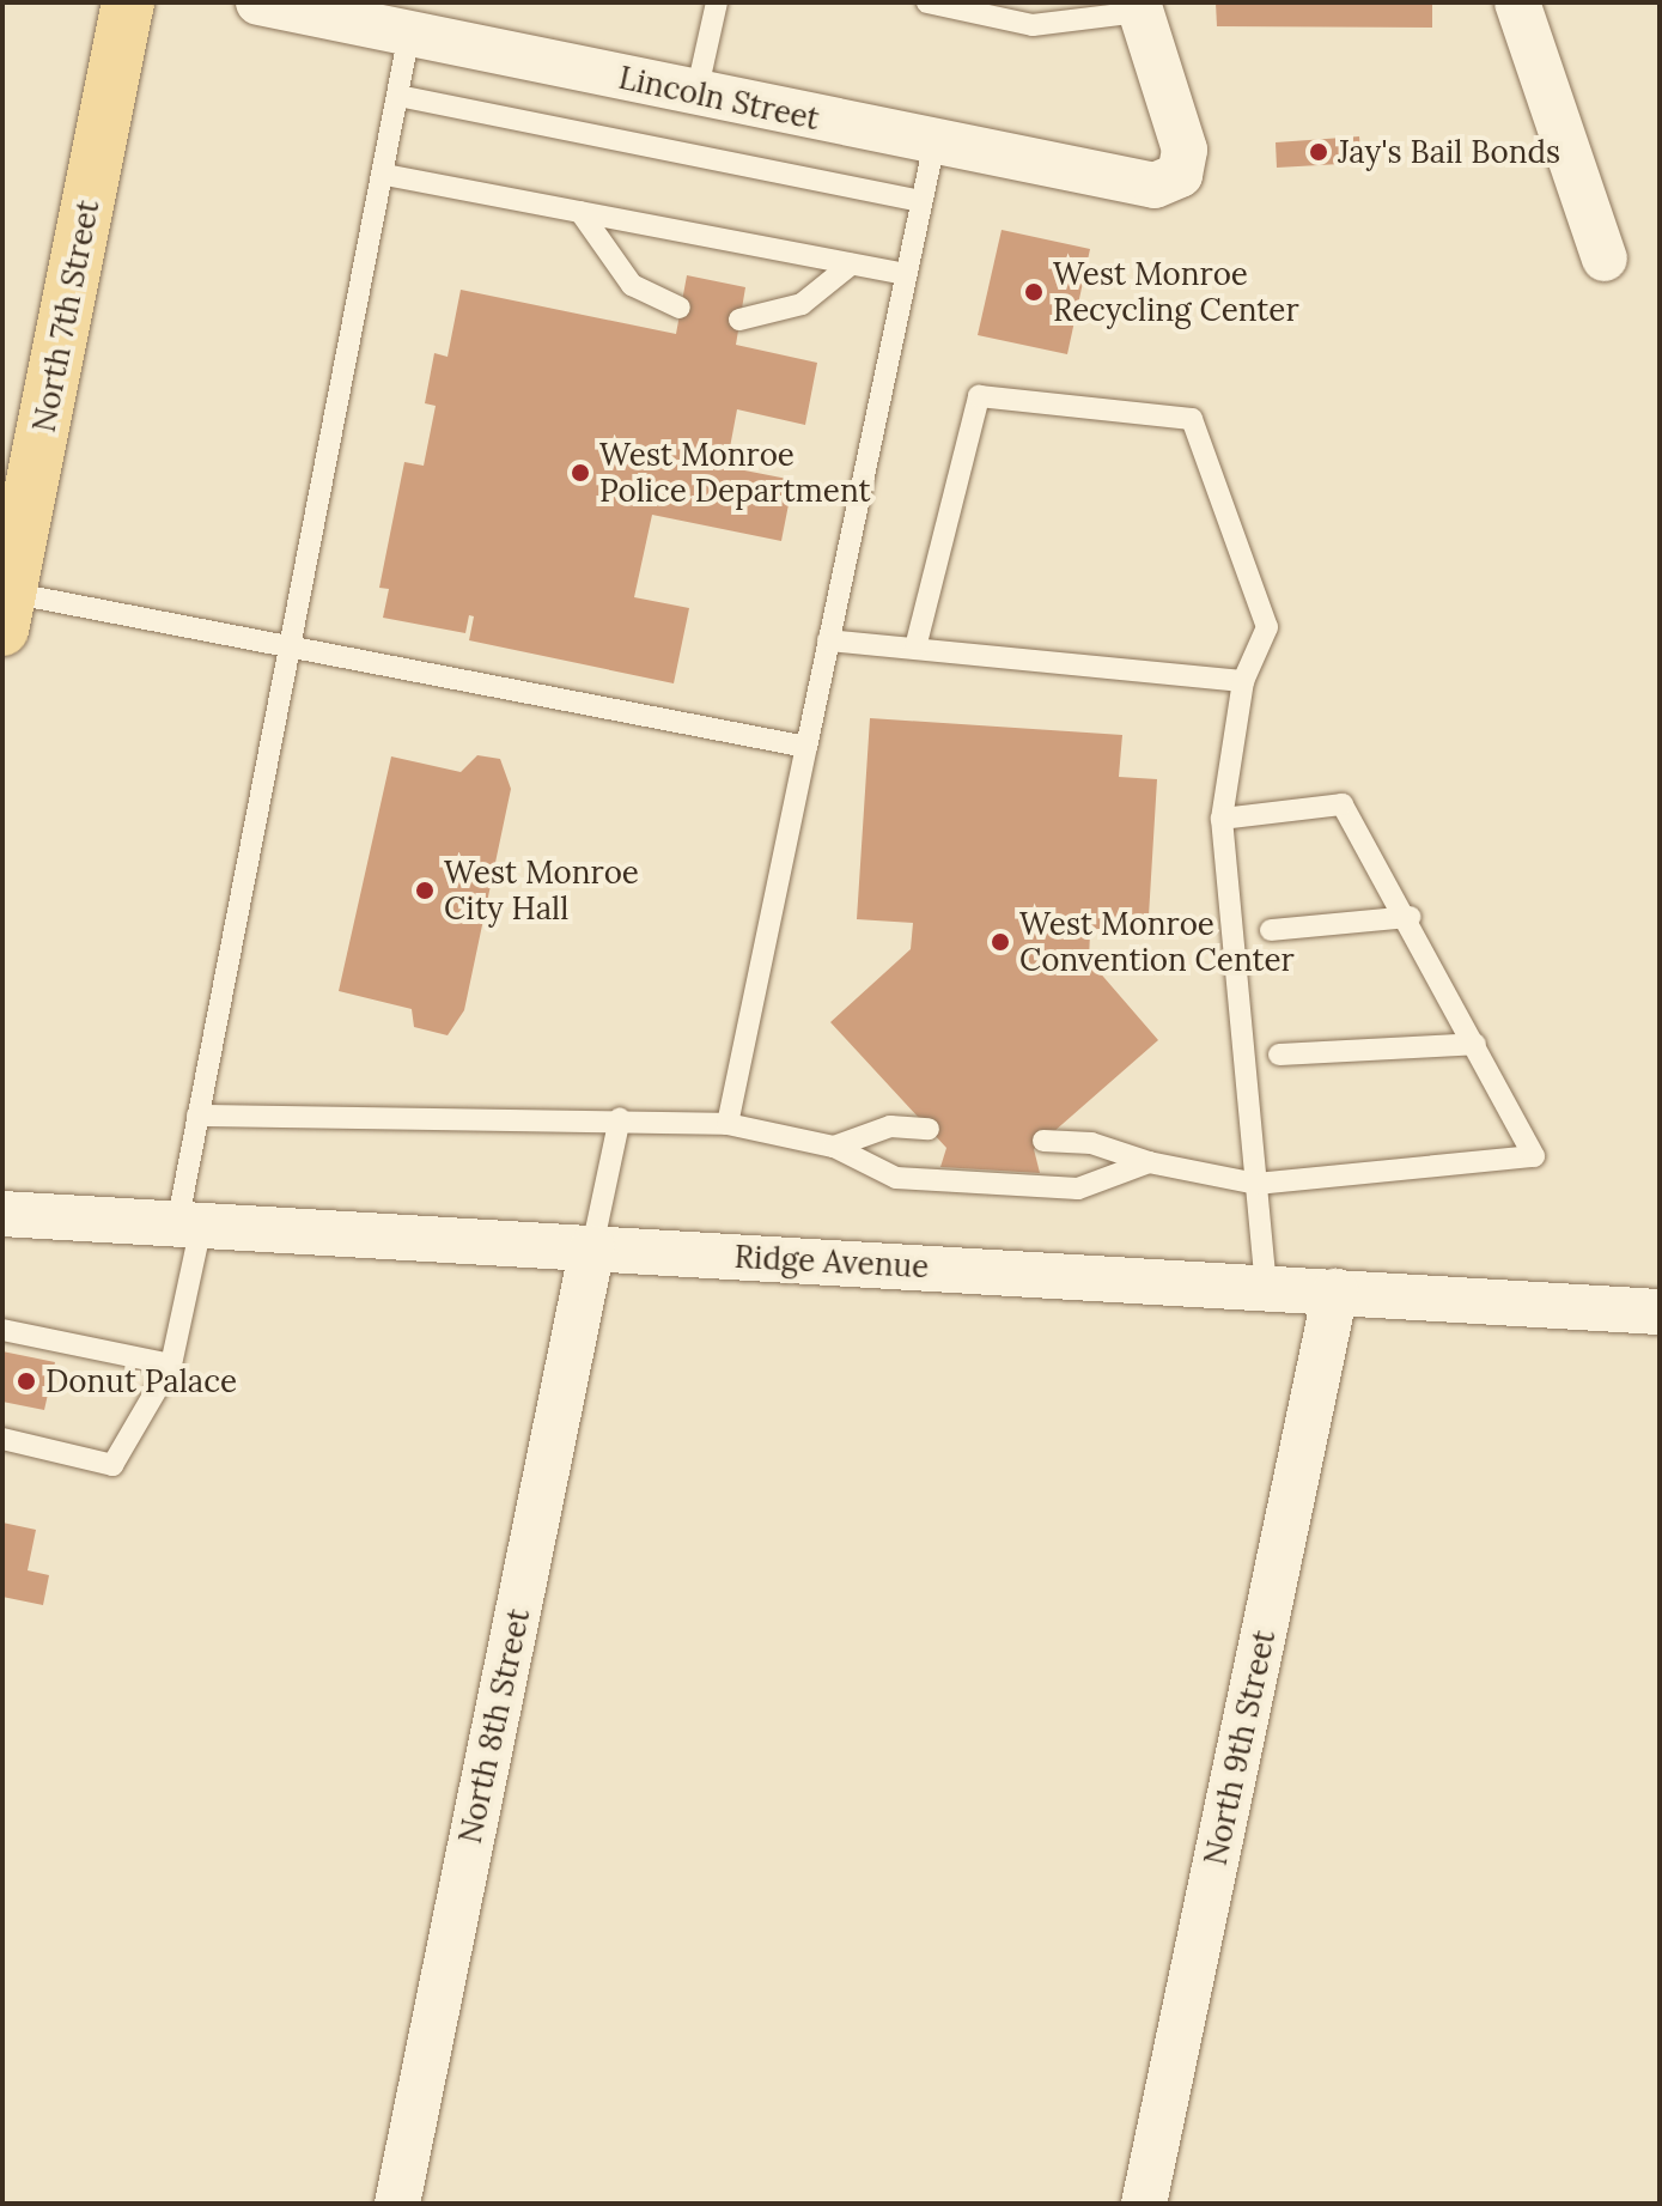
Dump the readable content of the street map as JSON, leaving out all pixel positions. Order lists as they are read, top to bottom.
{
  "streets": {
    "main road": ["North 7th Street"],
    "street": [
      "Lincoln Street",
      "Ridge Avenue",
      "North 8th Street",
      "North 9th Street"
    ]
  },
  "crossings": [
    ["Ridge Avenue", "North 8th Street"],
    ["Ridge Avenue", "North 9th Street"]
  ],
  "places": [
    "Jay's Bail Bonds",
    "West Monroe Recycling Center",
    "West Monroe Police Department",
    "West Monroe City Hall",
    "West Monroe Convention Center",
    "Donut Palace"
  ]
}
